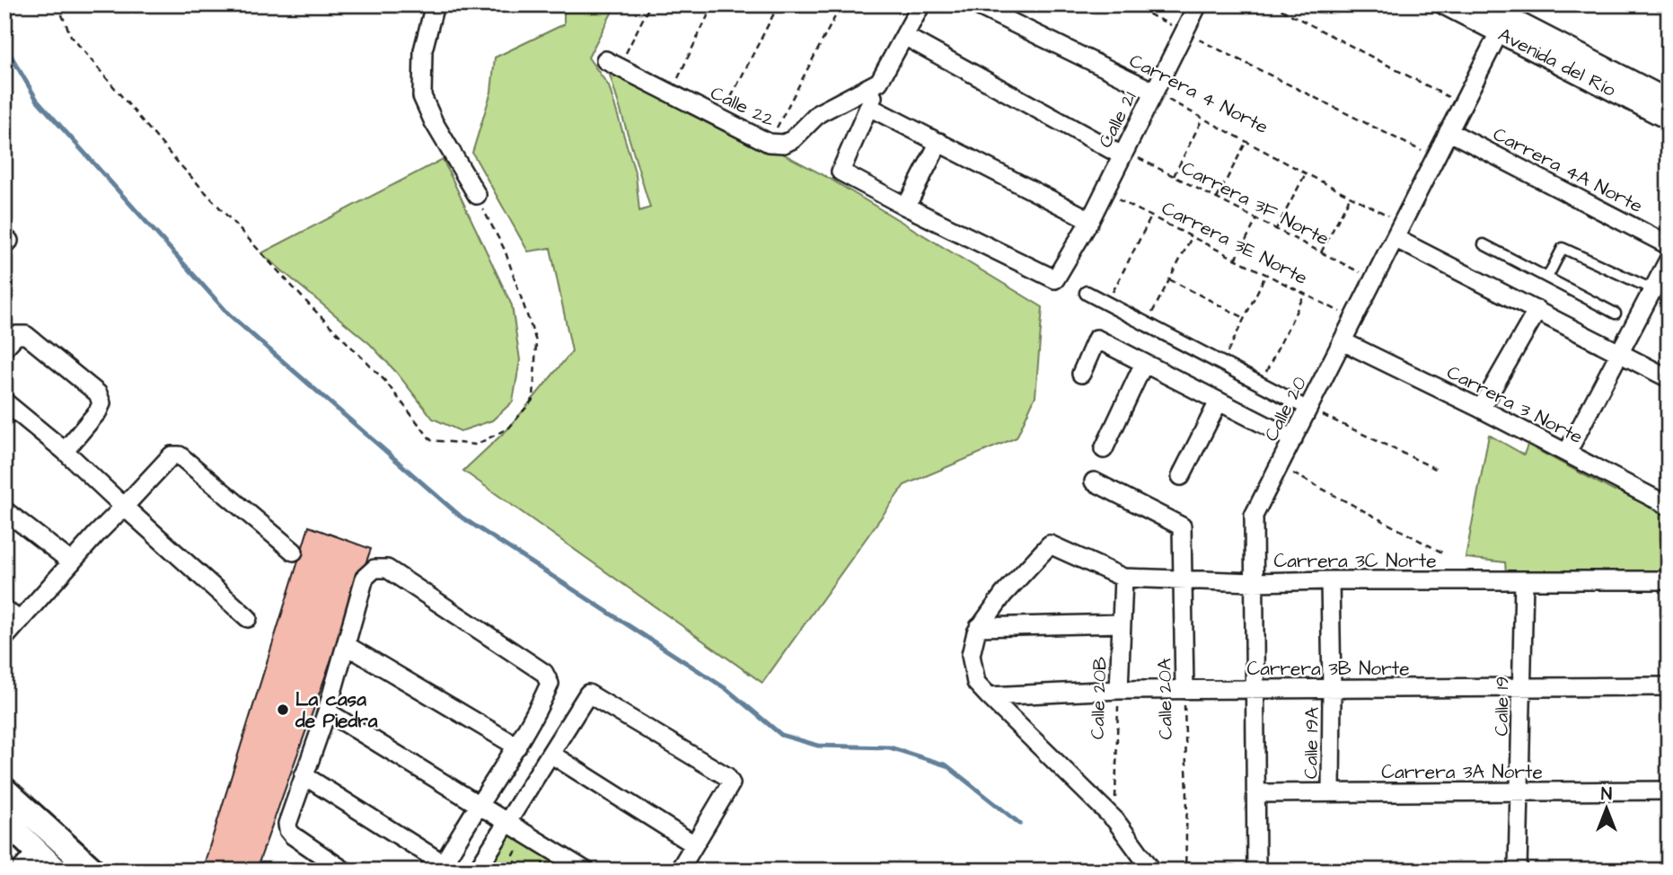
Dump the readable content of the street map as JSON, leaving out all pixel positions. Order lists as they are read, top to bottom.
{
  "streets": {
    "street": [
      "Avenida del Río",
      "Carrera 4 Norte",
      "Calle 22",
      "Calle 21",
      "Carrera 4A Norte",
      "Carrera 3 Norte",
      "Calle 20",
      "Carrera 3C Norte",
      "Carrera 3B Norte",
      "Calle 20B",
      "Calle 20A",
      "Calle 19",
      "Calle 19A",
      "Carrera 3A Norte"
    ],
    "path": ["Carrera 3F Norte", "Carrera 3E Norte"]
  },
  "crossings": [
    ["Avenida del Río", "Calle 20"],
    ["Carrera 4 Norte", "Calle 21"],
    ["Carrera 4 Norte", "Calle 20"],
    ["Calle 21", "Carrera 3F Norte"],
    ["Calle 21", "Carrera 3E Norte"],
    ["Carrera 4A Norte", "Calle 20"],
    ["Carrera 3F Norte", "Calle 20"],
    ["Carrera 3E Norte", "Calle 20"],
    ["Carrera 3 Norte", "Calle 20"],
    ["Calle 20", "Carrera 3C Norte"],
    ["Calle 20", "Carrera 3B Norte"],
    ["Calle 20", "Carrera 3A Norte"],
    ["Carrera 3C Norte", "Calle 20B"],
    ["Carrera 3C Norte", "Calle 20A"],
    ["Carrera 3C Norte", "Calle 19"],
    ["Carrera 3C Norte", "Calle 19A"],
    ["Carrera 3B Norte", "Calle 20B"],
    ["Carrera 3B Norte", "Calle 20A"],
    ["Carrera 3B Norte", "Calle 19"],
    ["Carrera 3B Norte", "Calle 19A"],
    ["Calle 19", "Carrera 3A Norte"],
    ["Calle 19A", "Carrera 3A Norte"]
  ],
  "places": ["La casa de Piedra"],
  "north": "top"
}
